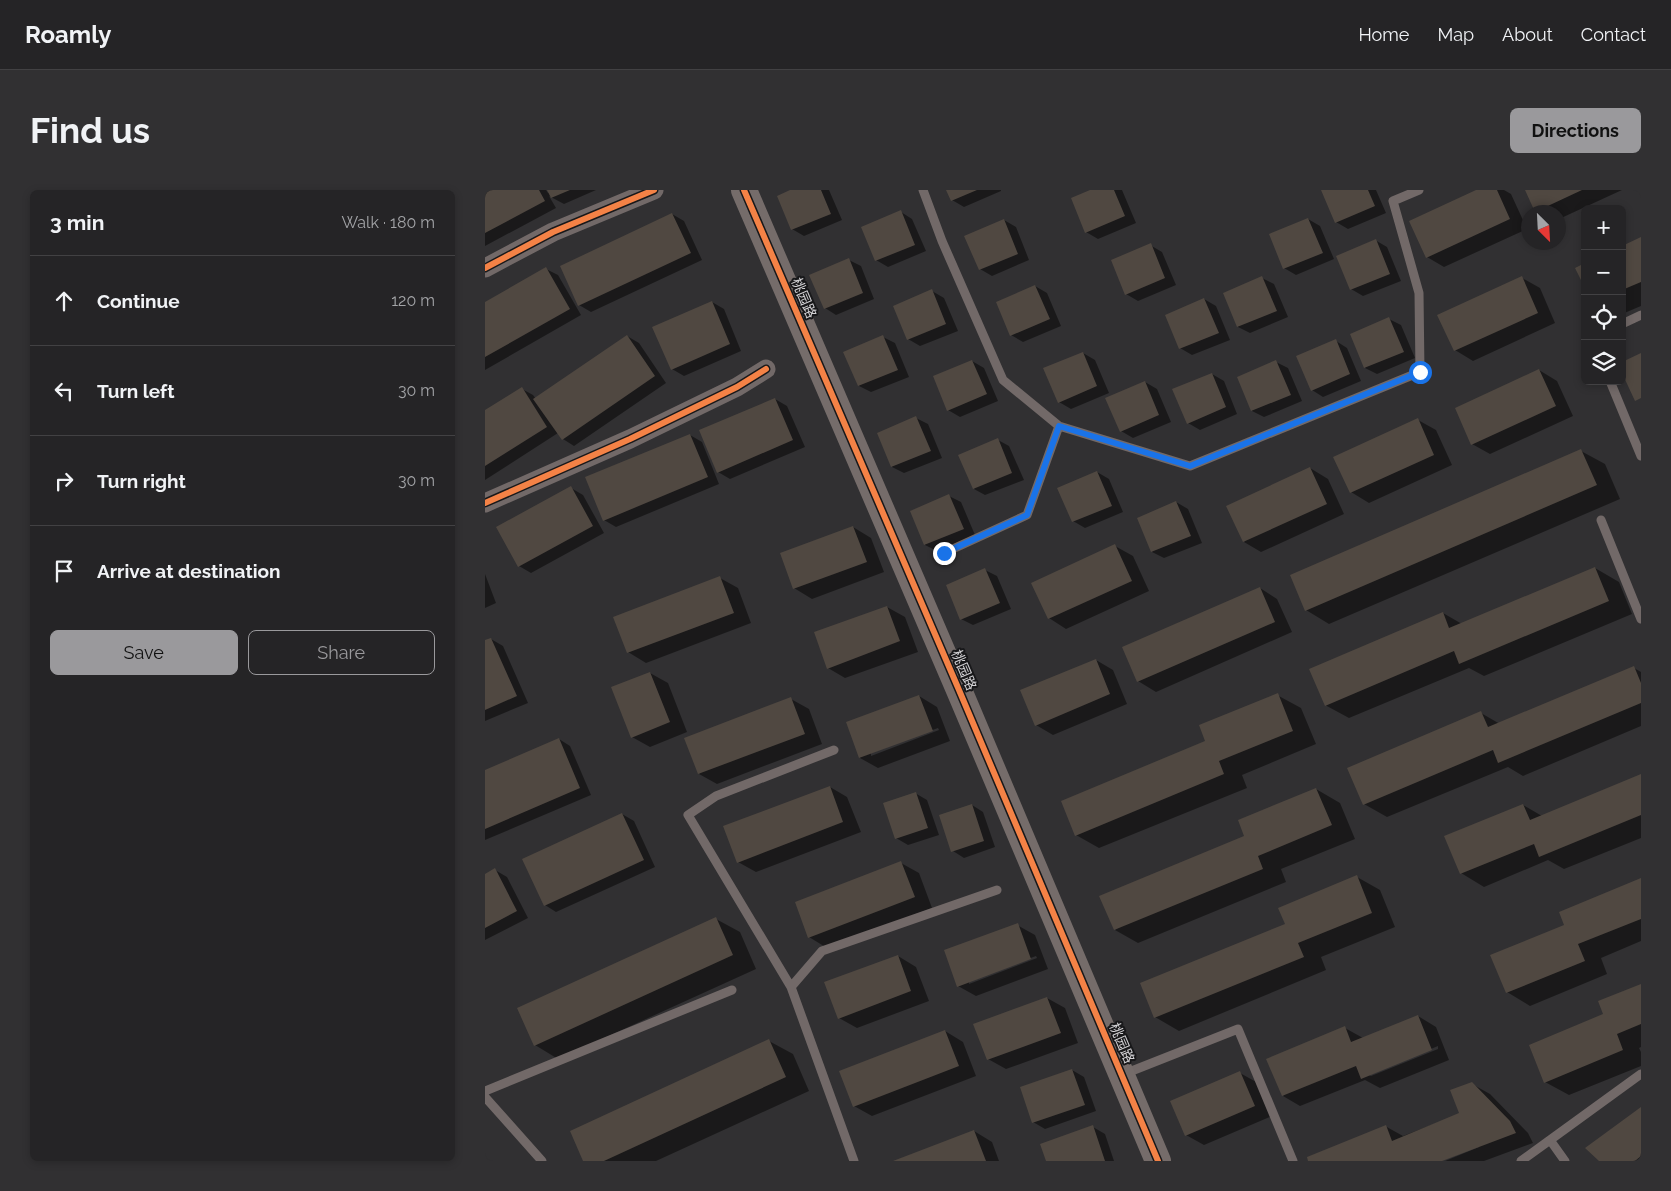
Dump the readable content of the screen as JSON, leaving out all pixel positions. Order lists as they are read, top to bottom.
{
  "streets": {
    "street": ["桃园路"]
  },
  "north": "bottom right",
  "page": {
    "header": "Roamly",
    "nav": [
      "Home",
      "Map",
      "About",
      "Contact"
    ],
    "buttons": [
      "Directions",
      ["Save", "Share"]
    ],
    "title": "Find us",
    "heading": ["3 min", "Walk · 180 m"],
    "map_buttons": ["+", "−"],
    "list": [
      ["Continue", "120 m"],
      ["Turn left", "30 m"],
      ["Turn right", "30 m"],
      "Arrive at destination"
    ]
  }
}
